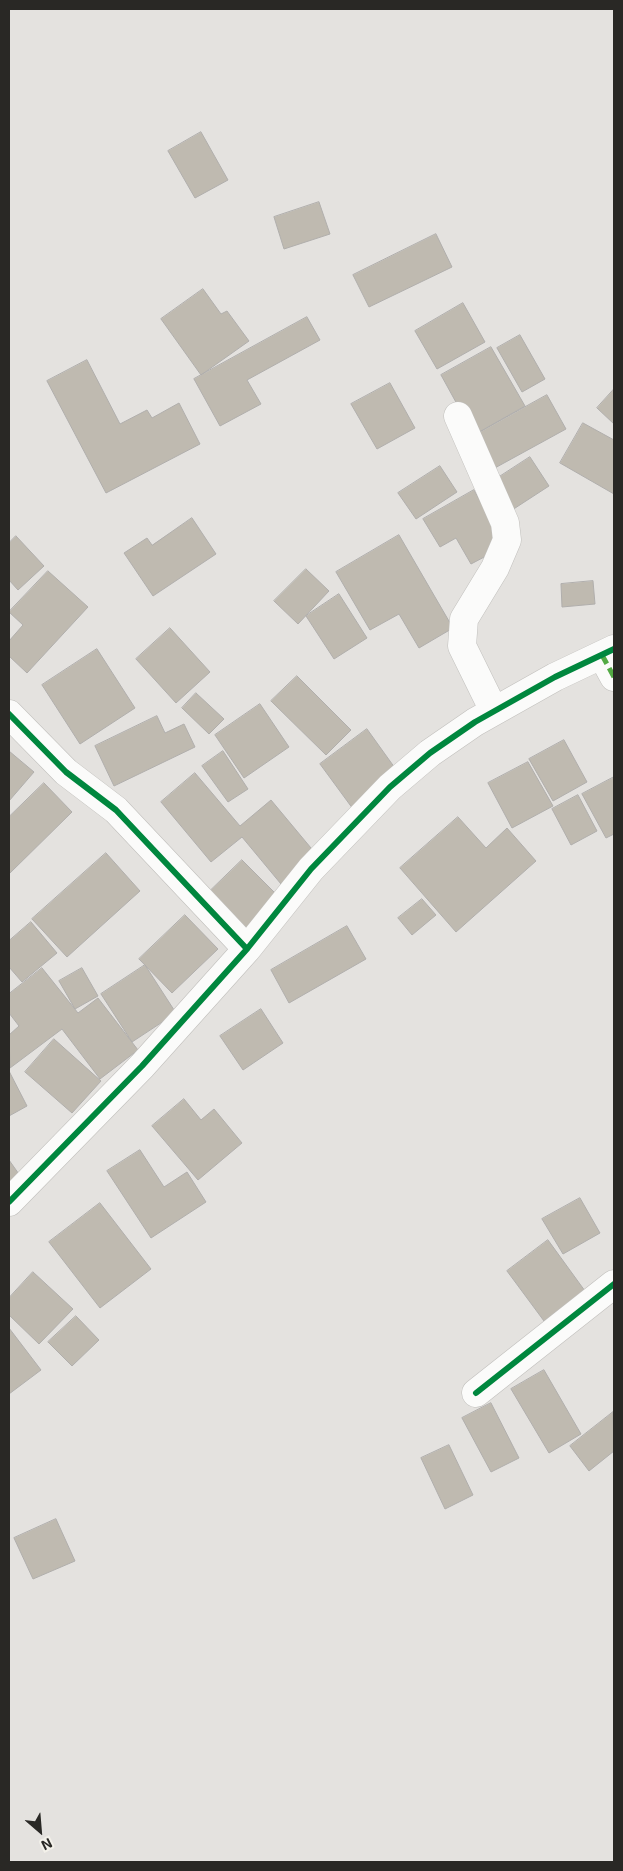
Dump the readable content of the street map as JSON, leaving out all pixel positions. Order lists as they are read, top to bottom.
{
  "north": "bottom right"
}
